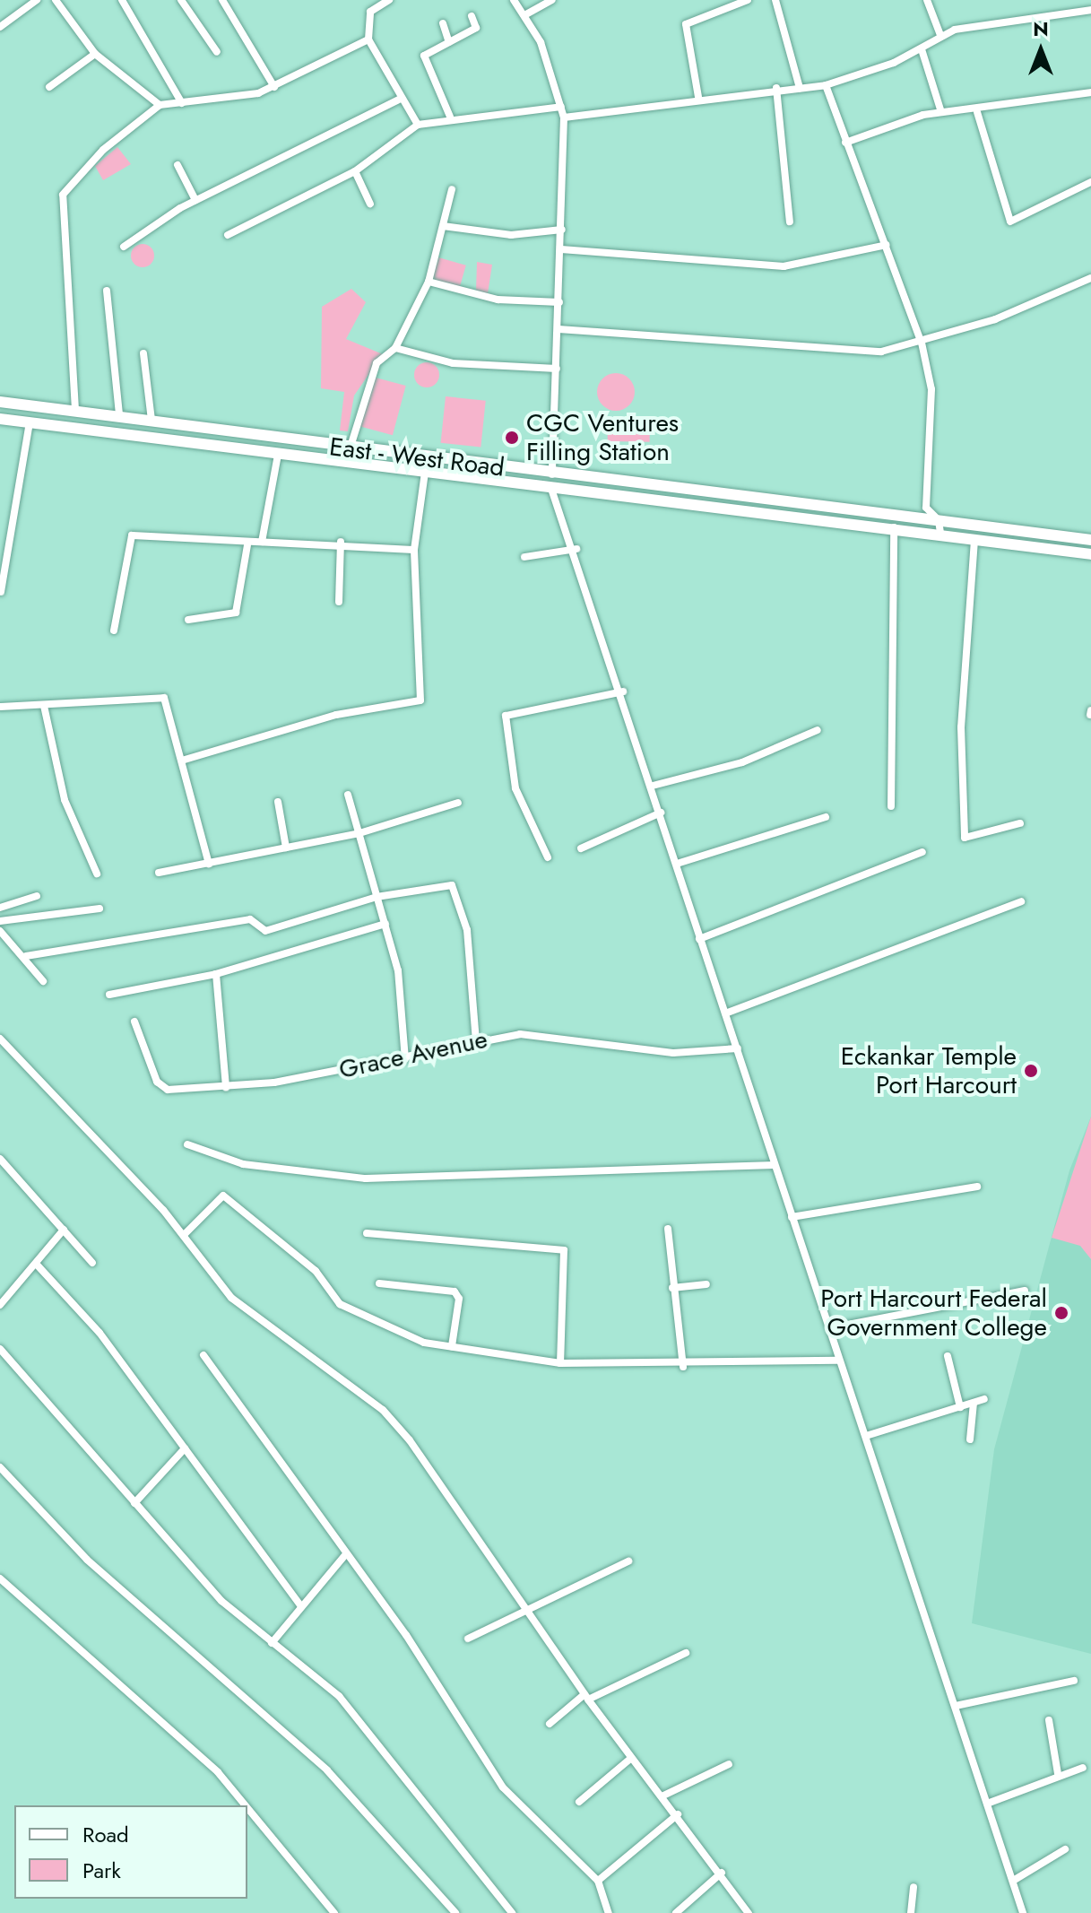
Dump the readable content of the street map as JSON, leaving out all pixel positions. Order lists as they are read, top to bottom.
{
  "streets": {
    "main road": ["East - West Road"],
    "street": ["Grace Avenue"]
  },
  "places": ["CGC Ventures Filling Station", "Eckankar Temple Port Harcourt", "Port Harcourt Federal Government College"],
  "legend": ["Road", "Park"],
  "north": "top"
}
